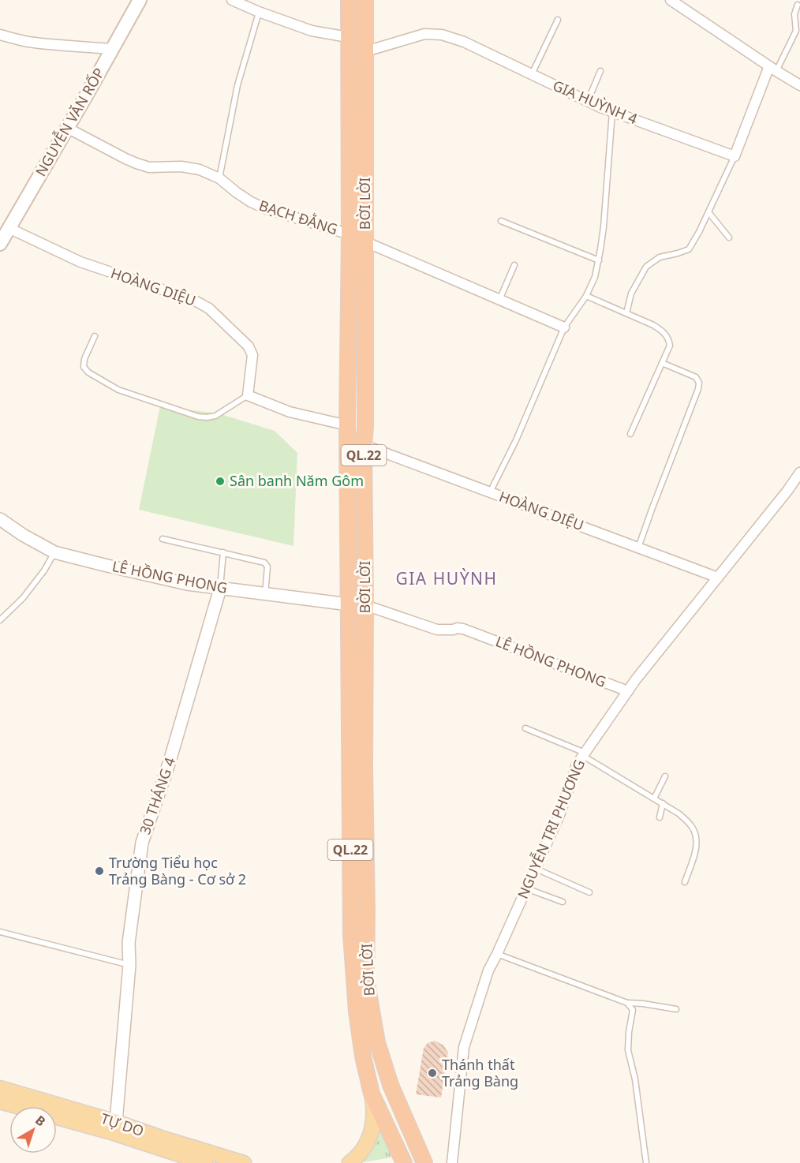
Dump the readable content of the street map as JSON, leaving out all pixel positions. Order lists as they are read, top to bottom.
{
  "streets": {
    "highway": ["BỜI LỜI", "QL.22"],
    "main road": ["NGUYỄN VĂN RỐP", "TỰ DO"],
    "street": [
      "GIA HUỲNH 4",
      "BẠCH ĐẰNG",
      "HOÀNG DIỆU",
      "LÊ HỒNG PHONG",
      "30 THÁNG 4",
      "NGUYỄN TRI PHƯƠNG"
    ]
  },
  "crossings": [
    ["GIA HUỲNH 4", "BỜI LỜI"],
    ["NGUYỄN VĂN RỐP", "BẠCH ĐẰNG"],
    ["NGUYỄN VĂN RỐP", "HOÀNG DIỆU"],
    ["BỜI LỜI", "BẠCH ĐẰNG"],
    ["BỜI LỜI", "HOÀNG DIỆU"],
    ["BỜI LỜI", "LÊ HỒNG PHONG"],
    ["HOÀNG DIỆU", "NGUYỄN TRI PHƯƠNG"],
    ["LÊ HỒNG PHONG", "30 THÁNG 4"],
    ["LÊ HỒNG PHONG", "NGUYỄN TRI PHƯƠNG"],
    ["30 THÁNG 4", "TỰ DO"]
  ],
  "districts": ["GIA HUỲNH"],
  "places": ["Sân banh Năm Gôm", "Trường Tiểu học Trảng Bàng - Cơ sở 2", "Thánh thất Trảng Bàng"],
  "north": "top right"
}
